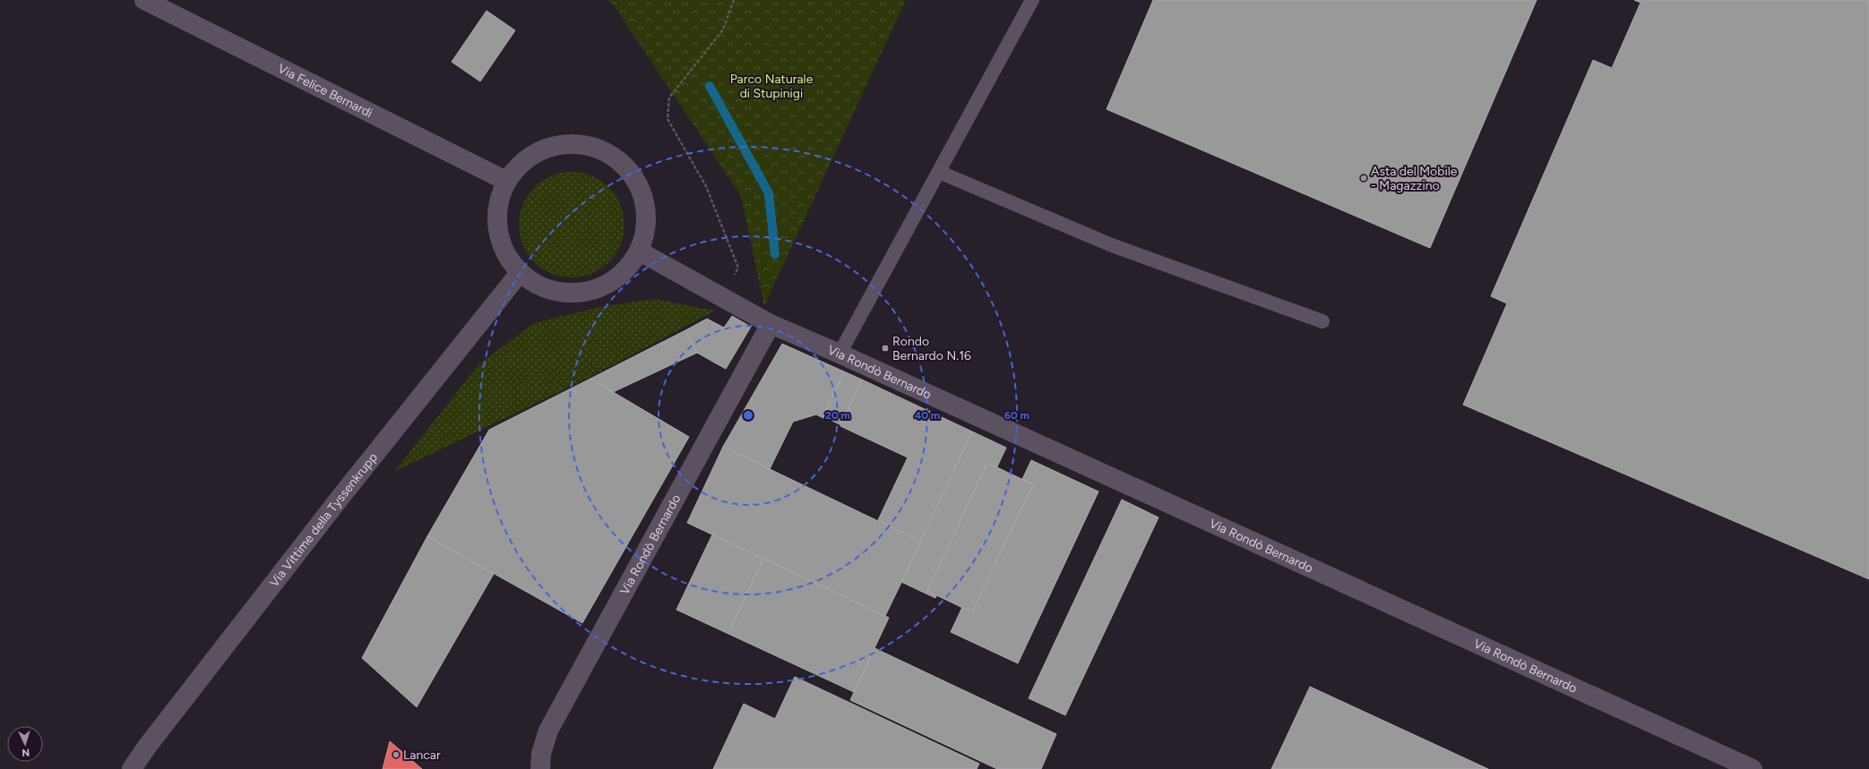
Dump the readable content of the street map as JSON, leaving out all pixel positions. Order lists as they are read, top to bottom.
{
  "streets": {
    "street": ["Via Felice Bernardi", "Via Rondò Bernardo", "Via Vittime della Tyssenkrupp"]
  },
  "parks": ["Parco Naturale di Stupinigi"],
  "places": {
    "other": ["Asta del Mobile - Magazzino", "Lancar"],
    "transit": ["Rondo Bernardo N.16"]
  },
  "north": "bottom",
  "rings": ["20 m", "40 m", "60 m"]
}
